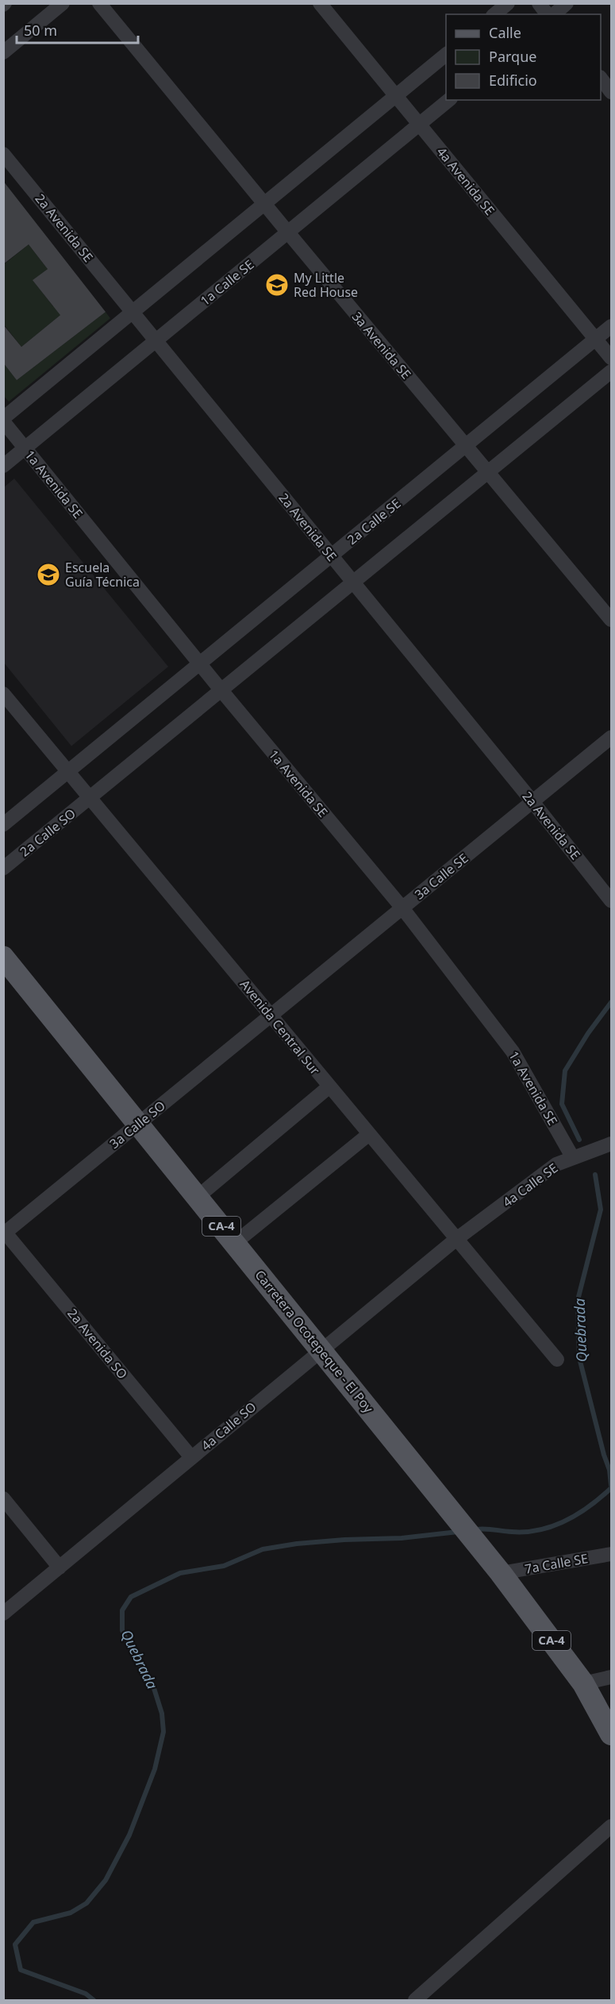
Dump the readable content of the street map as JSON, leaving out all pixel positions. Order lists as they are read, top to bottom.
{
  "streets": {
    "main road": ["CA-4", "Carretera Ocotepeque - El Poy"],
    "street": [
      "4a Avenida SE",
      "2a Avenida SE",
      "1a Calle SE",
      "3a Avenida SE",
      "1a Avenida SE",
      "2a Calle SE",
      "2a Calle SO",
      "3a Calle SE",
      "Avenida Central Sur",
      "3a Calle SO",
      "4a Calle SE",
      "2a Avenida SO",
      "4a Calle SO",
      "7a Calle SE"
    ]
  },
  "crossings": [
    ["4a Avenida SE", "1a Calle SE"],
    ["4a Avenida SE", "2a Calle SE"],
    ["2a Avenida SE", "1a Calle SE"],
    ["2a Avenida SE", "2a Calle SE"],
    ["2a Avenida SE", "3a Calle SE"],
    ["1a Calle SE", "3a Avenida SE"],
    ["1a Calle SE", "1a Avenida SE"],
    ["3a Avenida SE", "2a Calle SE"],
    ["1a Avenida SE", "2a Calle SE"],
    ["1a Avenida SE", "3a Calle SE"],
    ["1a Avenida SE", "4a Calle SE"],
    ["2a Calle SE", "Avenida Central Sur"],
    ["2a Calle SO", "Avenida Central Sur"],
    ["3a Calle SE", "Avenida Central Sur"],
    ["3a Calle SE", "3a Calle SO"],
    ["Avenida Central Sur", "3a Calle SO"],
    ["Avenida Central Sur", "4a Calle SE"],
    ["Avenida Central Sur", "4a Calle SO"],
    ["3a Calle SO", "Carretera Ocotepeque - El Poy"],
    ["3a Calle SO", "2a Avenida SO"],
    ["4a Calle SE", "4a Calle SO"],
    ["Carretera Ocotepeque - El Poy", "4a Calle SO"],
    ["Carretera Ocotepeque - El Poy", "7a Calle SE"],
    ["2a Avenida SO", "4a Calle SO"]
  ],
  "water": ["Quebrada"],
  "places": {
    "school or university": ["My Little Red House", "Escuela Guía Técnica"]
  },
  "legend": ["Calle", "Parque", "Edificio"],
  "scale_bar": "50 m"
}
